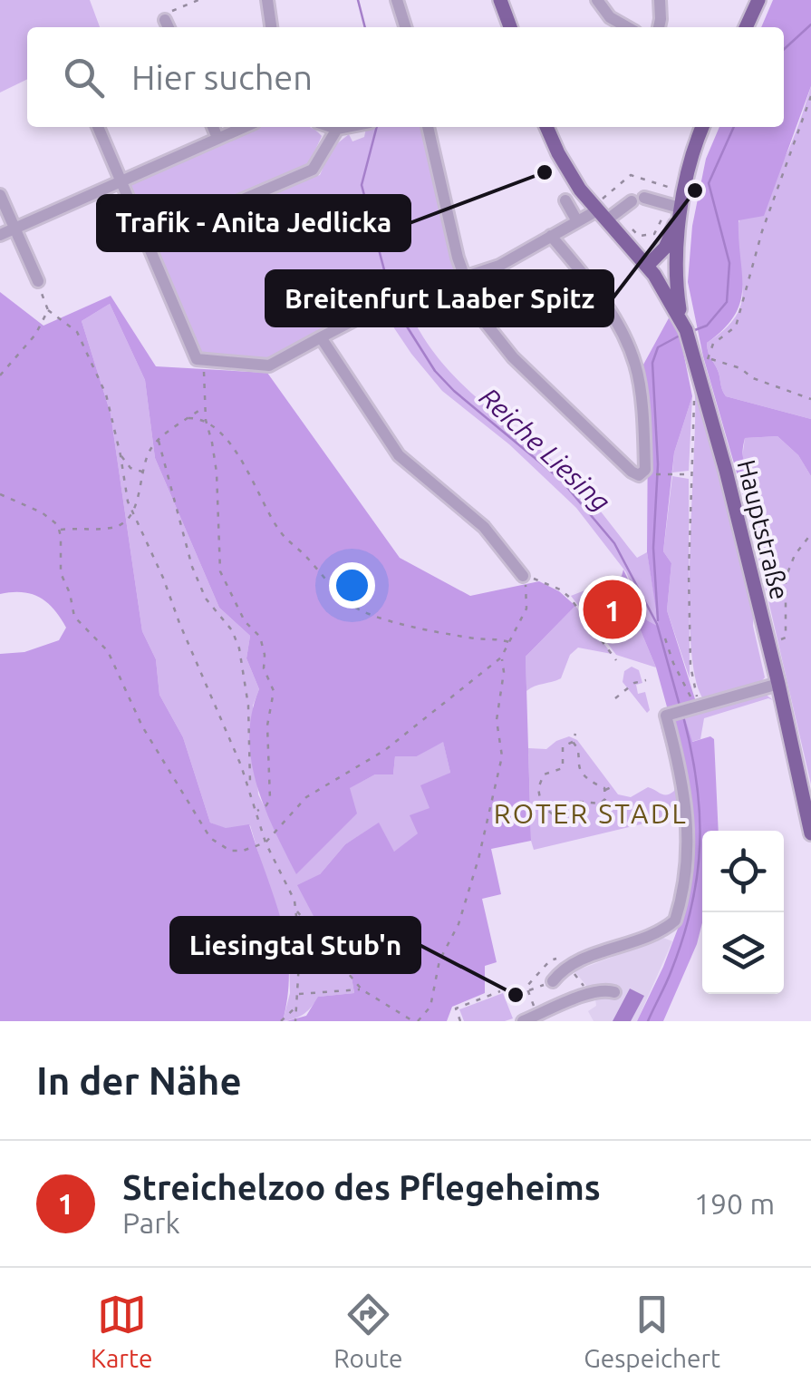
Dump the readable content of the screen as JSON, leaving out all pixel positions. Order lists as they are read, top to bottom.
{
  "streets": {
    "main road": ["Hauptstraße"]
  },
  "districts": ["ROTER STADL"],
  "water": ["Reiche Liesing"],
  "places": ["Trafik - Anita Jedlicka", "Breitenfurt Laaber Spitz", "Liesingtal Stub'n"],
  "page": {
    "search": "Hier suchen",
    "pins": "1",
    "heading": "In der Nähe",
    "list": [
      {
        "mark": "1",
        "name": "Streichelzoo des Pflegeheims",
        "note": "Park",
        "value": "190 m"
      }
    ],
    "nav": ["Karte", "Route", "Gespeichert"]
  }
}
